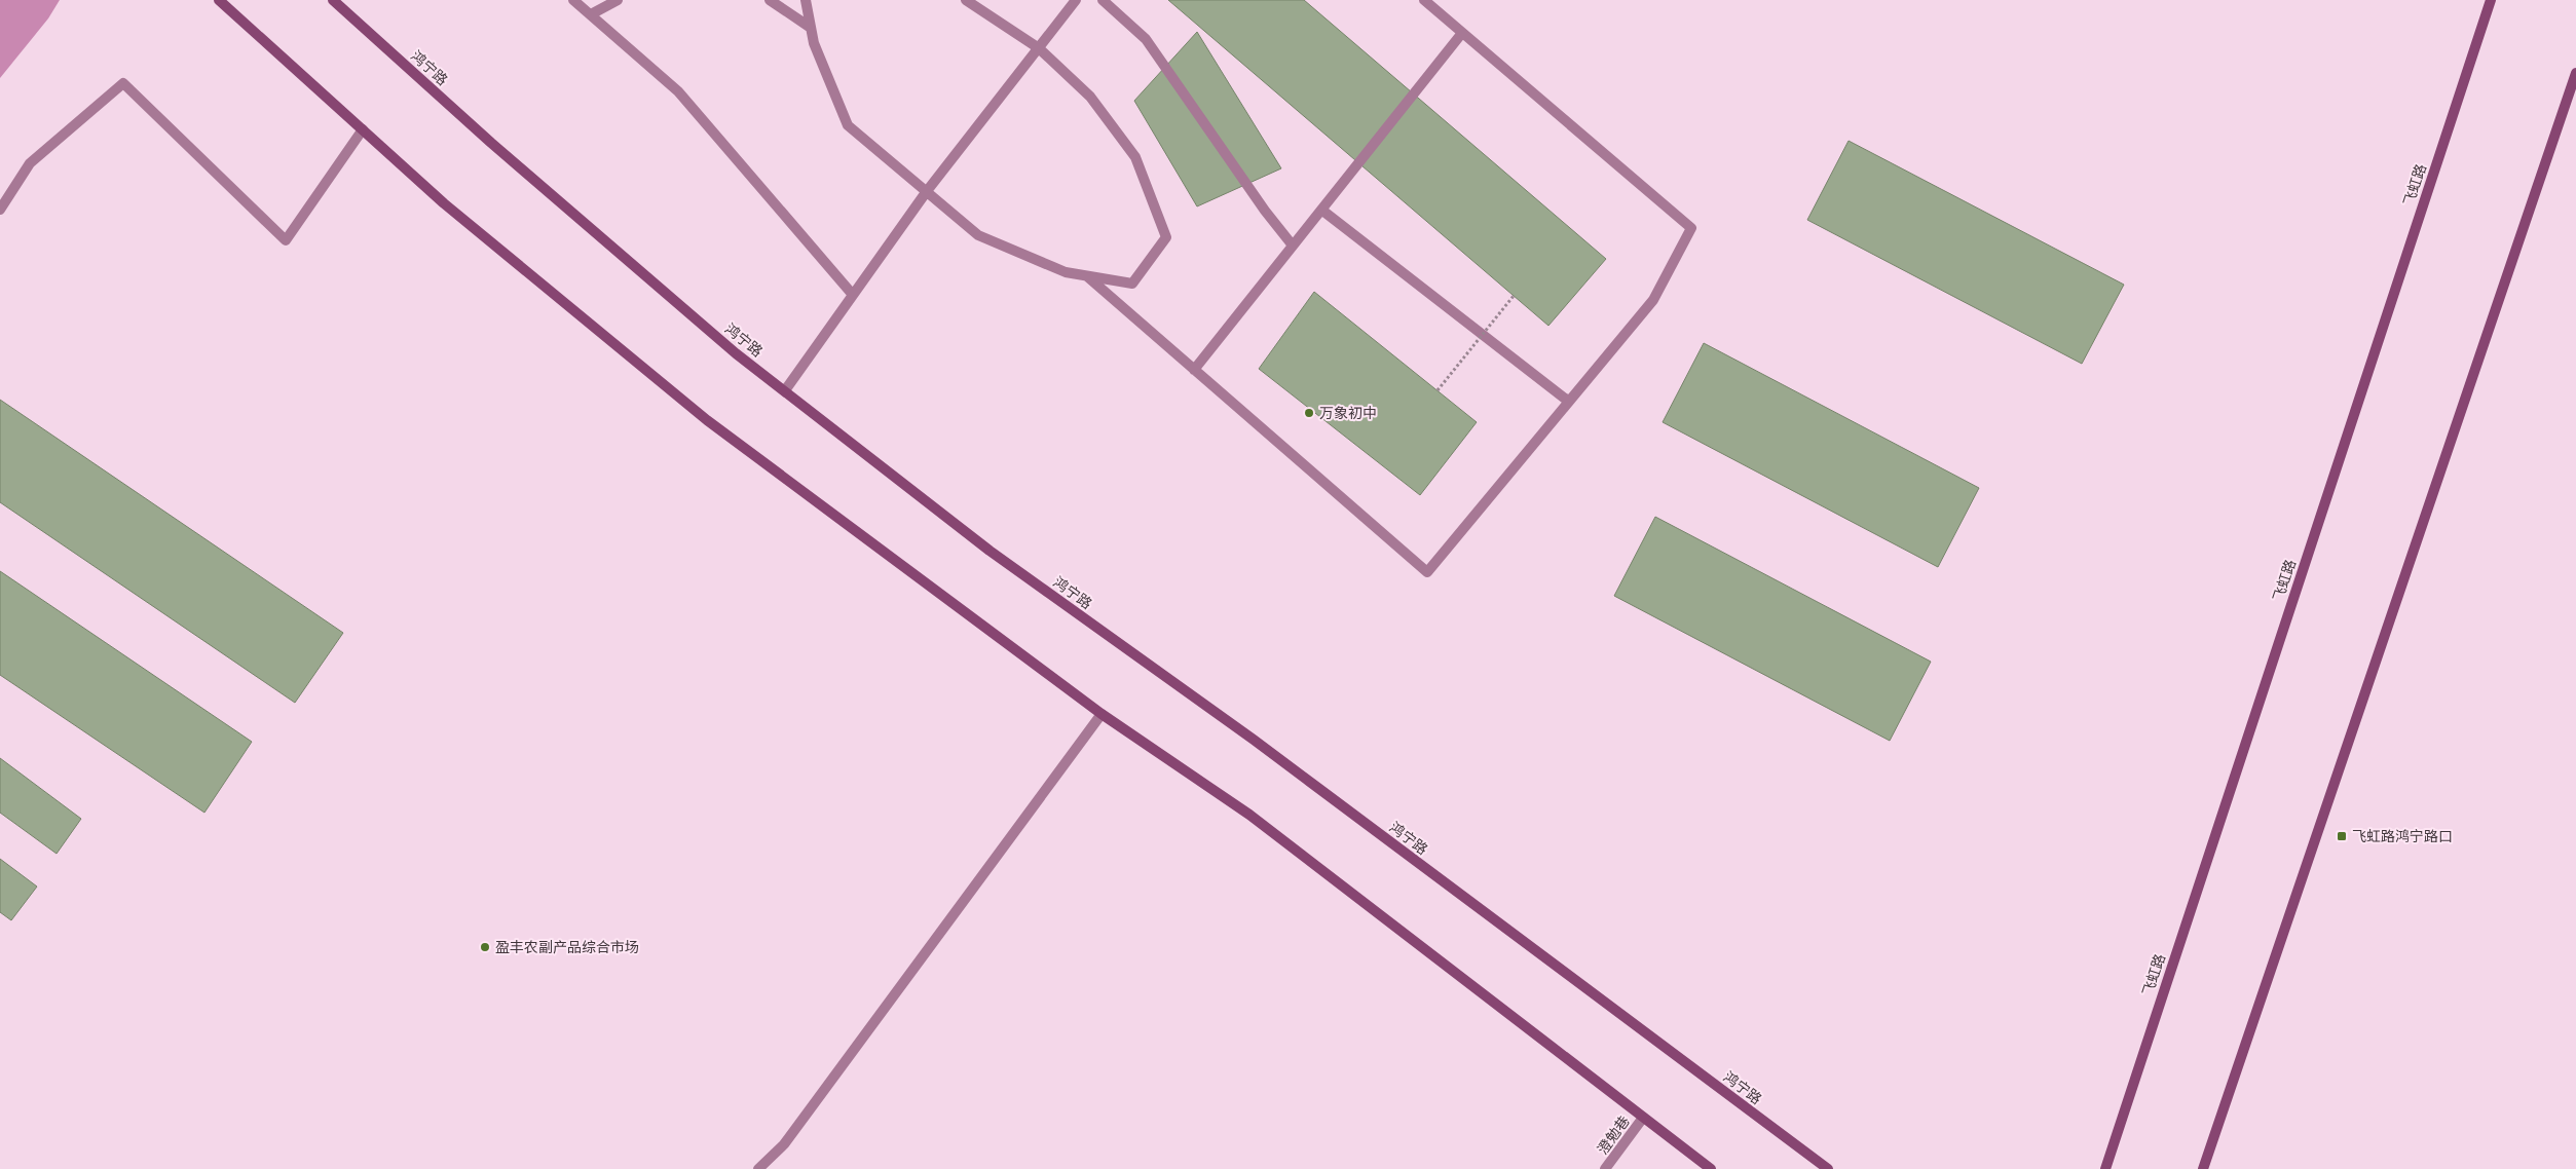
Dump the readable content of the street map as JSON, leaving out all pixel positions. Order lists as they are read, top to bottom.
{
  "streets": {
    "main road": ["鸿宁路", "飞虹路"],
    "street": ["澄勉巷"]
  },
  "places": {
    "other": ["万象初中", "盈丰农副产品综合市场"],
    "transit": ["飞虹路鸿宁路口"]
  }
}
